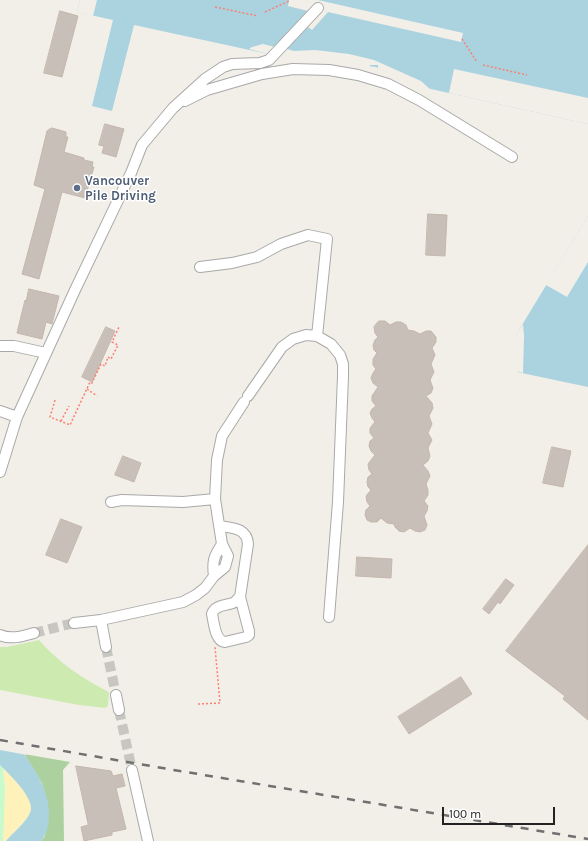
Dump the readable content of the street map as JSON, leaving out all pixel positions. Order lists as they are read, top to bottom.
{
  "places": ["Vancouver Pile Driving"],
  "scale_bar": "100 m"
}
